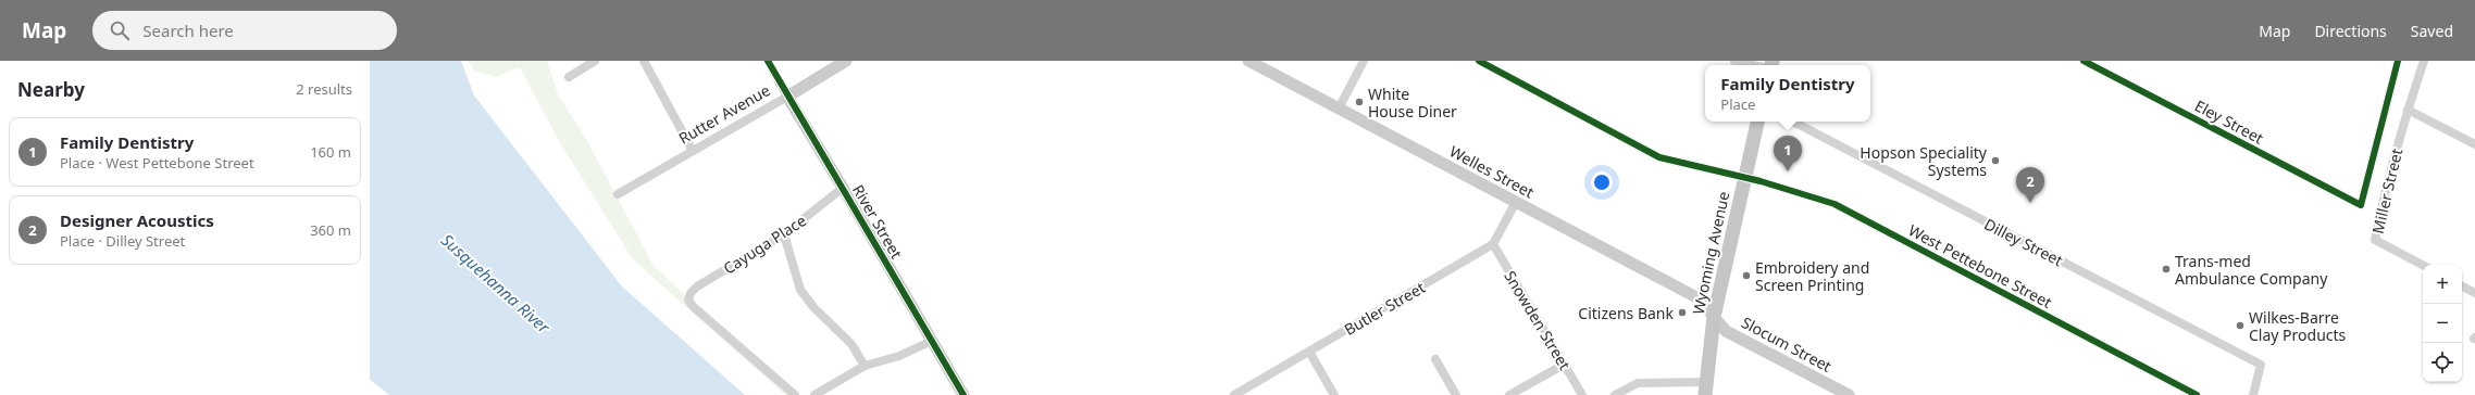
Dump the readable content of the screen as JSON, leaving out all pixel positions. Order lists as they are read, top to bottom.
{
  "streets": {
    "main road": ["Wyoming Avenue"],
    "street": [
      "Rutter Avenue",
      "Eley Street",
      "Welles Street",
      "Miller Street",
      "River Street",
      "Dilley Street",
      "Cayuga Place",
      "West Pettebone Street",
      "Butler Street",
      "Snowden Street",
      "Slocum Street"
    ]
  },
  "crossings": [
    ["Rutter Avenue", "River Street"],
    ["Welles Street", "Wyoming Avenue"],
    ["Welles Street", "Slocum Street"],
    ["River Street", "Cayuga Place"],
    ["Wyoming Avenue", "West Pettebone Street"],
    ["Wyoming Avenue", "Slocum Street"],
    ["Butler Street", "Snowden Street"]
  ],
  "water": ["Susquehanna River"],
  "places": [
    "White House Diner",
    "Hopson Speciality Systems",
    "Trans-med Ambulance Company",
    "Embroidery and Screen Printing",
    "Citizens Bank",
    "Wilkes-Barre Clay Products"
  ],
  "page": {
    "header": "Map",
    "search": "Search here",
    "nav": ["Map", "Directions", "Saved"],
    "heading": ["Nearby", "2 results"],
    "popup": ["Family Dentistry", "Place"],
    "list": [
      {
        "mark": "1",
        "name": "Family Dentistry",
        "note": "Place · West Pettebone Street",
        "value": "160 m"
      },
      {
        "mark": "2",
        "name": "Designer Acoustics",
        "note": "Place · Dilley Street",
        "value": "360 m"
      }
    ],
    "pins": ["1", "2"],
    "map_buttons": ["+", "−"]
  }
}
